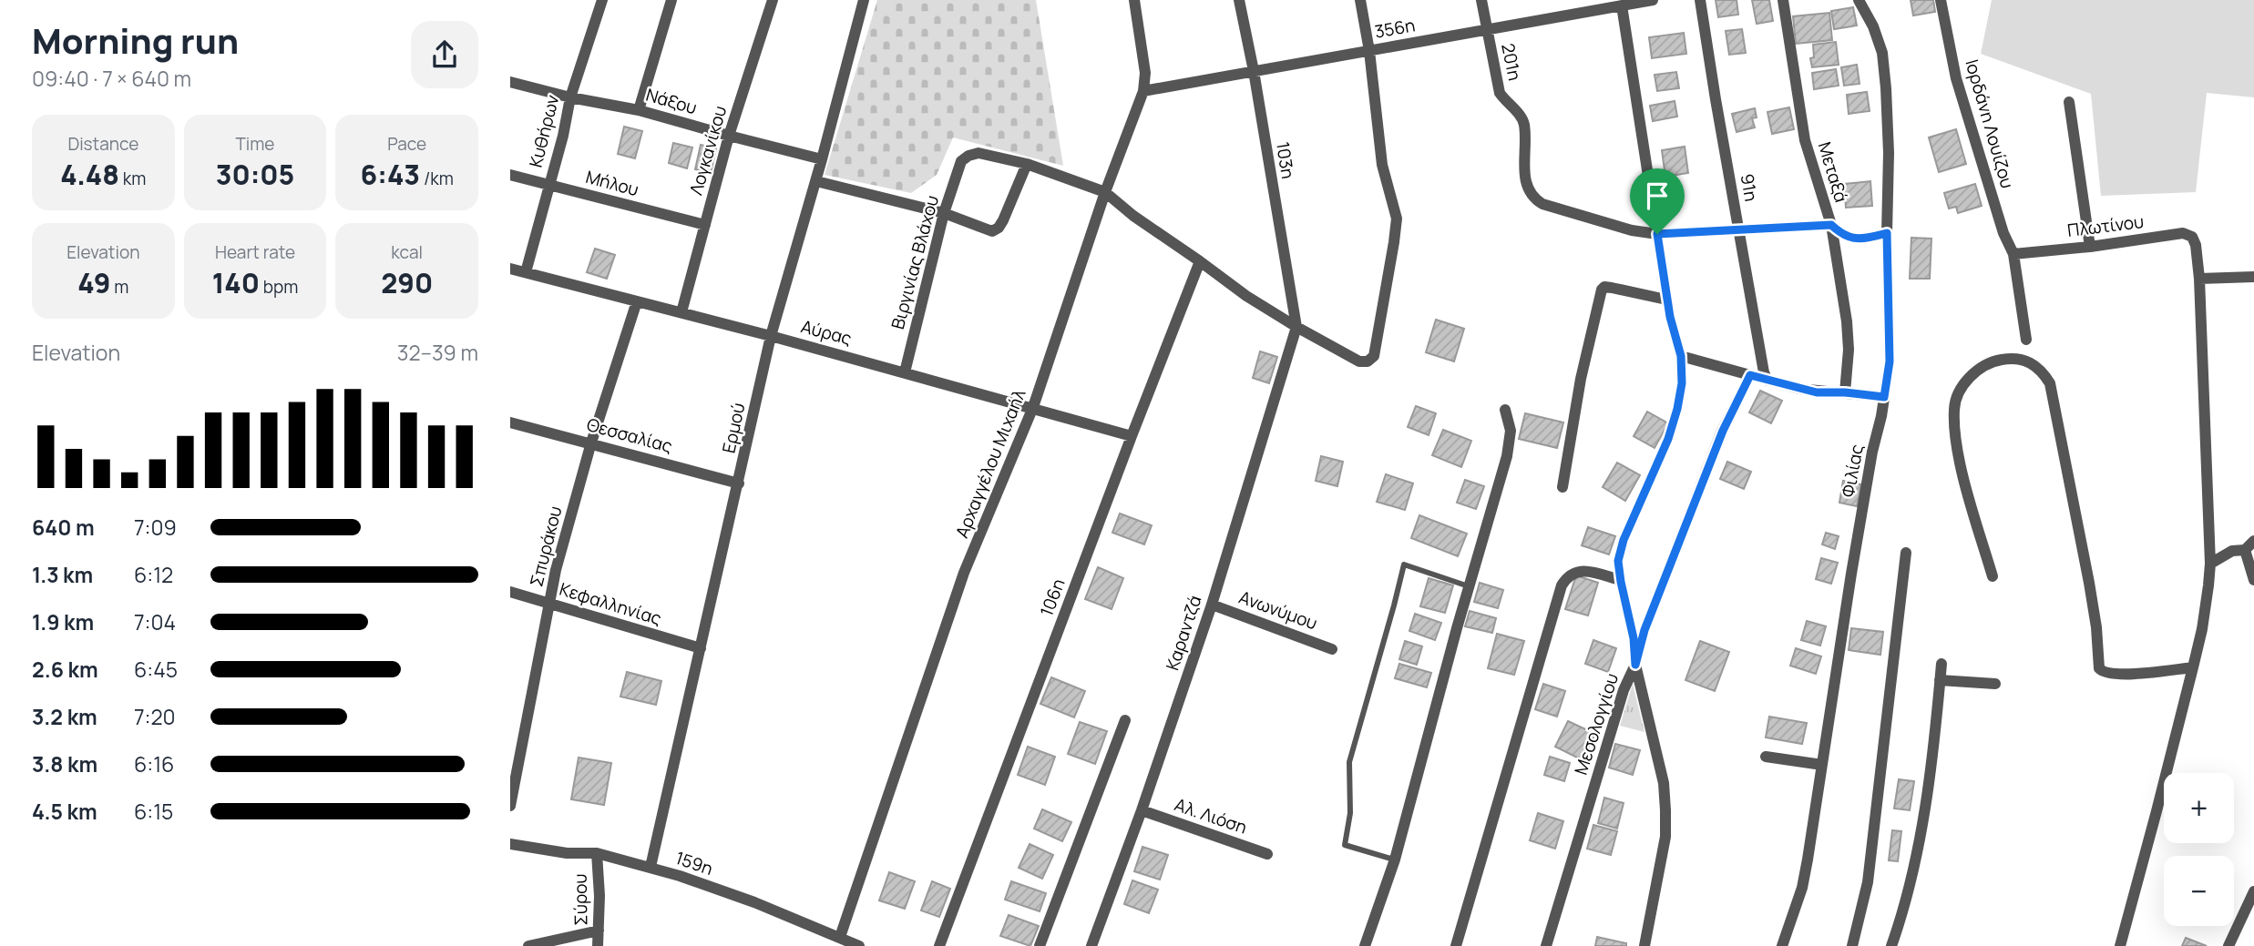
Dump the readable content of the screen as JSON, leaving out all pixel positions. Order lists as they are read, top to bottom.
{
  "streets": {
    "street": [
      "356η",
      "201η",
      "Νάξου",
      "Ιορδάνη Λουίζου",
      "Κυθήρων",
      "Λογκανίκου",
      "103η",
      "Μεταξά",
      "Μήλου",
      "91η",
      "Πλωτίνου",
      "Βιργινίας Βλάχου",
      "Αύρας",
      "Ερμού",
      "Θεσσαλίας",
      "Αρχαγγέλου Μιχαήλ",
      "Φιλίας",
      "Σπυράκου",
      "106η",
      "Κεφαλληνίας",
      "Ανωνύμου",
      "Καραντζά",
      "Μεσολογγίου",
      "Αλ. Λιόση",
      "159η",
      "Σύρου"
    ]
  },
  "crossings": [
    ["356η", "201η"],
    ["356η", "103η"],
    ["356η", "Αρχαγγέλου Μιχαήλ"],
    ["Νάξου", "Κυθήρων"],
    ["Νάξου", "Λογκανίκου"],
    ["Νάξου", "Ερμού"],
    ["Ιορδάνη Λουίζου", "Πλωτίνου"],
    ["Κυθήρων", "Μήλου"],
    ["Κυθήρων", "Αύρας"],
    ["Λογκανίκου", "Μήλου"],
    ["Λογκανίκου", "Αύρας"],
    ["103η", "Καραντζά"],
    ["Βιργινίας Βλάχου", "Αύρας"],
    ["Αύρας", "Ερμού"],
    ["Αύρας", "Αρχαγγέλου Μιχαήλ"],
    ["Αύρας", "Σπυράκου"],
    ["Αύρας", "106η"],
    ["Ερμού", "Θεσσαλίας"],
    ["Ερμού", "Κεφαλληνίας"],
    ["Ερμού", "159η"],
    ["Θεσσαλίας", "Σπυράκου"],
    ["Αρχαγγέλου Μιχαήλ", "159η"],
    ["Σπυράκου", "Κεφαλληνίας"],
    ["Ανωνύμου", "Καραντζά"],
    ["Καραντζά", "Αλ. Λιόση"],
    ["159η", "Σύρου"]
  ],
  "page": {
    "heading": ["Morning run", "09:40 · 7 × 640 m"],
    "stats": [
      ["Distance", "4.48 km"],
      ["Time", "30:05"],
      ["Pace", "6:43 /km"],
      ["Elevation", "49 m"],
      ["Heart rate", "140 bpm"],
      ["kcal", "290"]
    ],
    "chart": ["Elevation", "32–39 m"],
    "list": [
      {
        "name": "640 m",
        "note": "7:09"
      },
      {
        "name": "1.3 km",
        "note": "6:12"
      },
      {
        "name": "1.9 km",
        "note": "7:04"
      },
      {
        "name": "2.6 km",
        "note": "6:45"
      },
      {
        "name": "3.2 km",
        "note": "7:20"
      },
      {
        "name": "3.8 km",
        "note": "6:16"
      },
      {
        "name": "4.5 km",
        "note": "6:15"
      }
    ],
    "map_buttons": ["+", "−"]
  }
}
